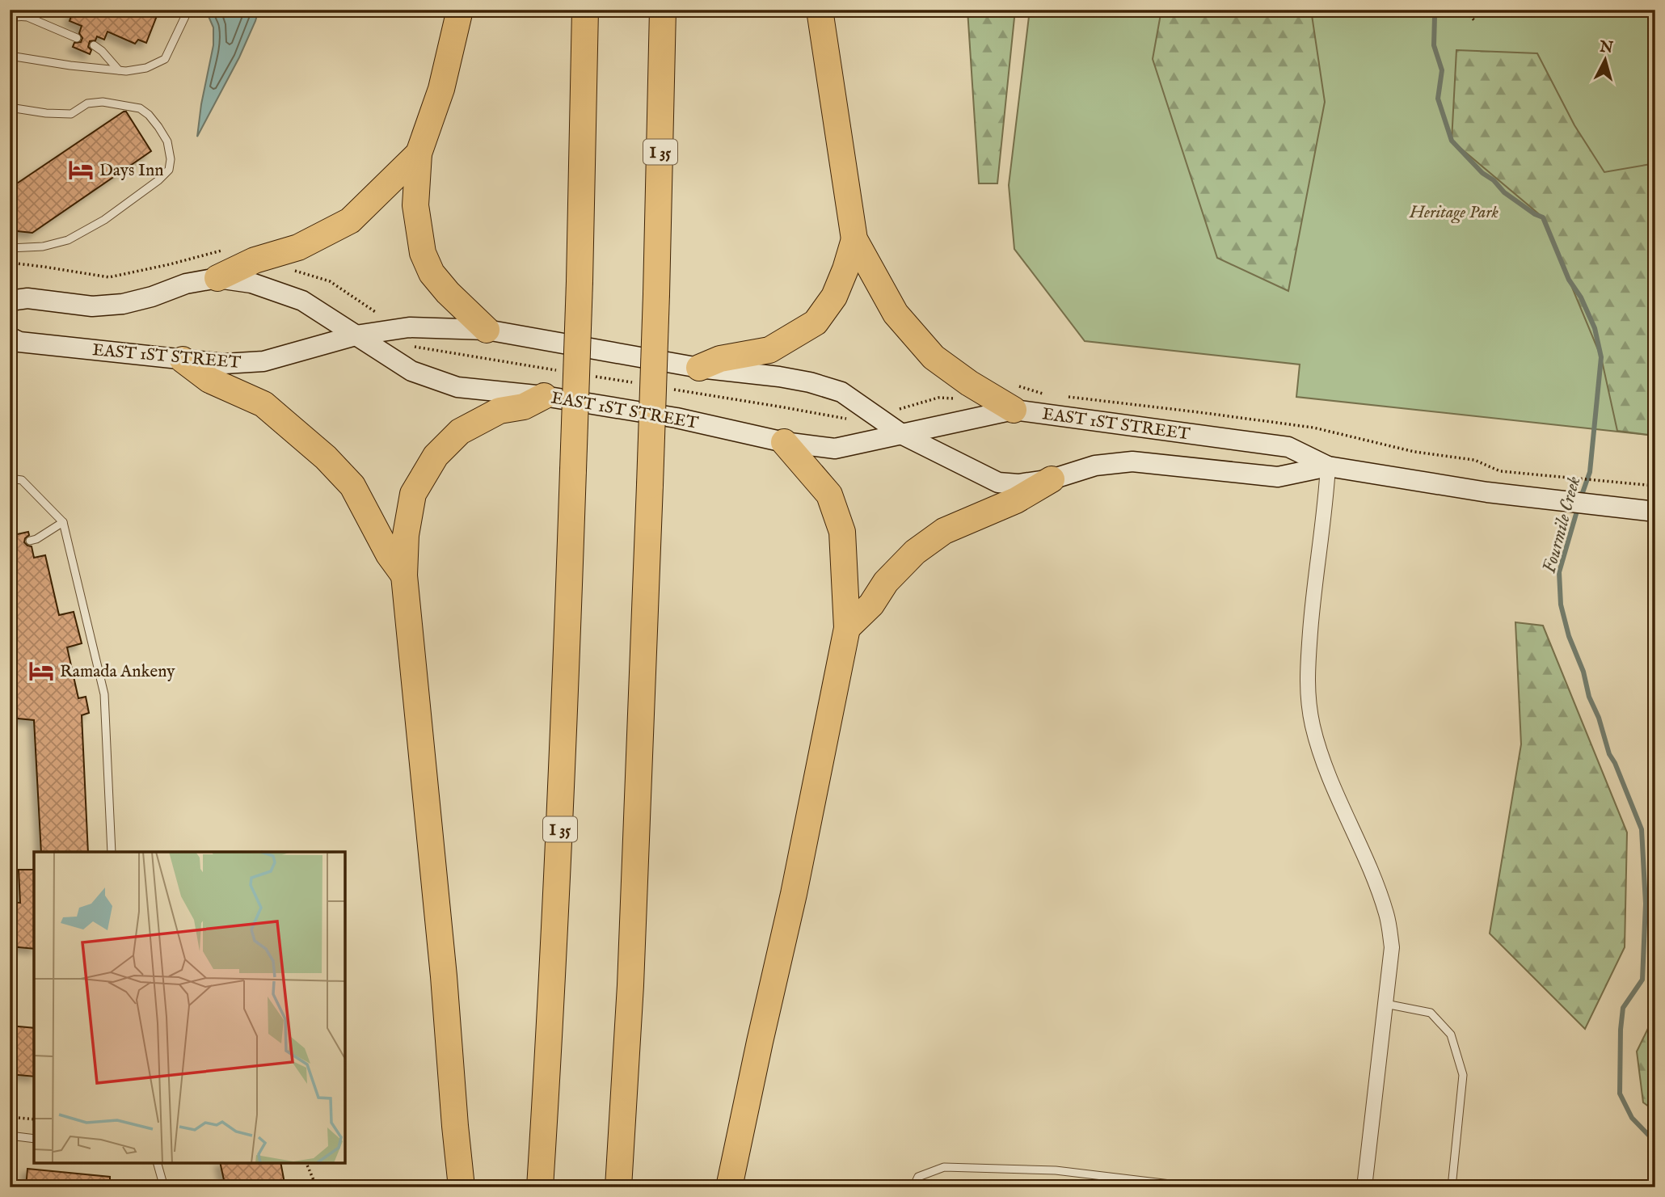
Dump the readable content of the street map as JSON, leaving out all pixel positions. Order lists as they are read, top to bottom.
{
  "streets": {
    "highway": ["I 35"],
    "main road": ["EAST 1ST STREET"]
  },
  "water": ["Fourmile Creek"],
  "parks": ["Heritage Park"],
  "places": {
    "hotel": ["Days Inn", "Ramada Ankeny"]
  },
  "north": "top"
}
